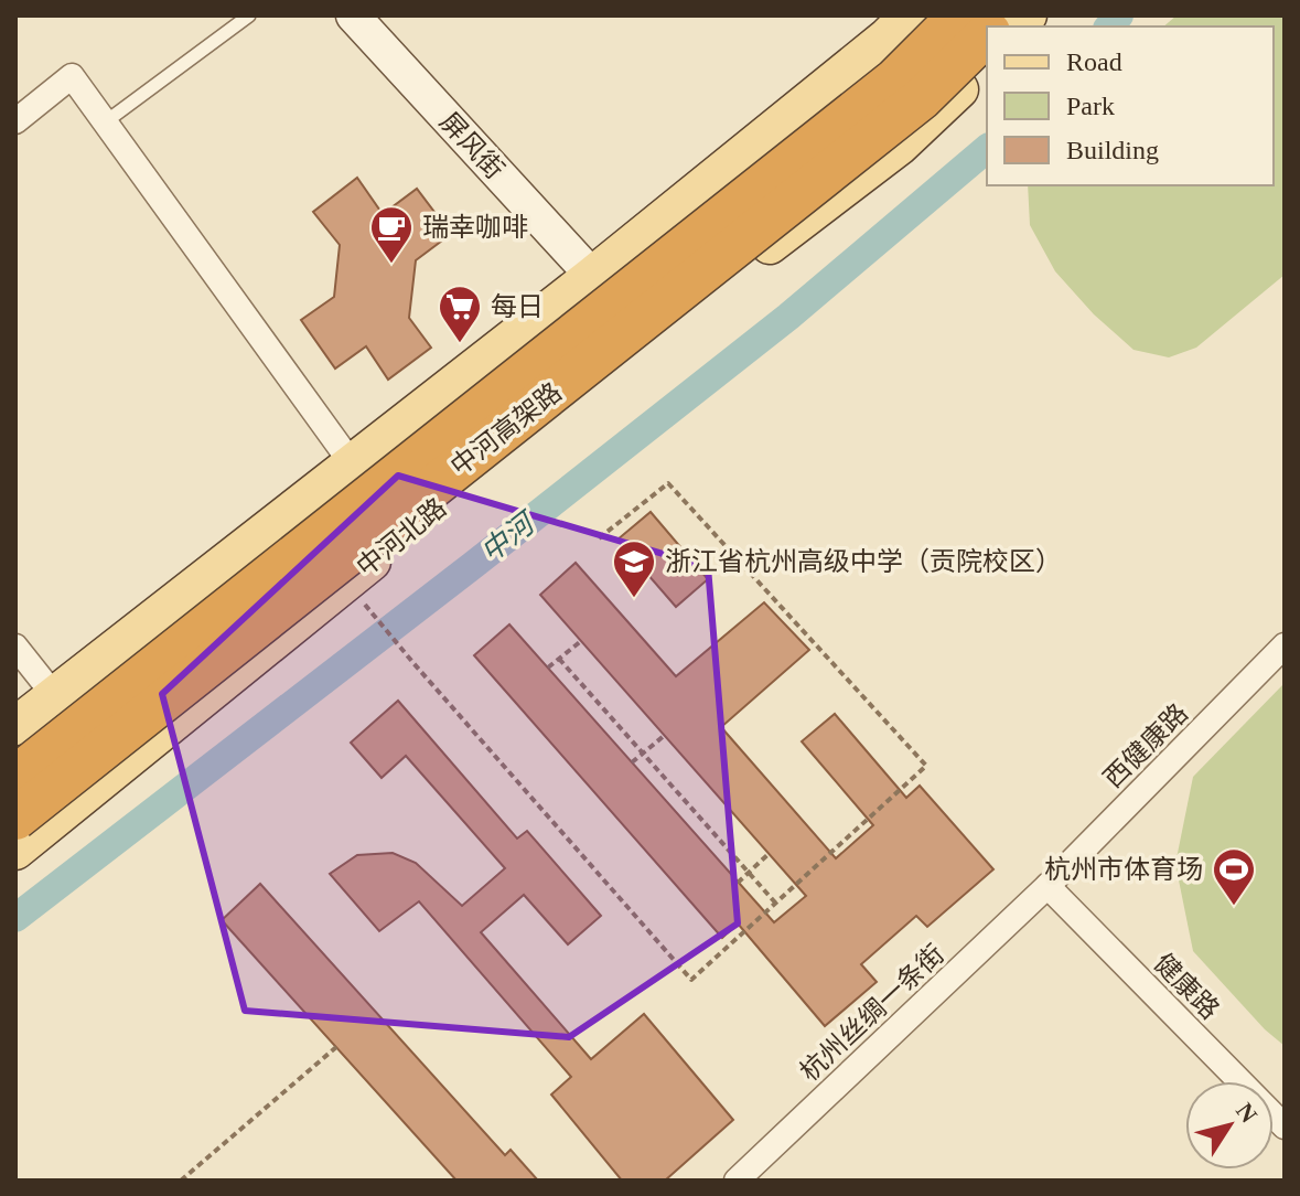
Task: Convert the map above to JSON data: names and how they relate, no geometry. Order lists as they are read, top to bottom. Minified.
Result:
{"streets":{"highway":["中河高架路"],"main road":["中河北路"],"street":["屏风街","西健康路","健康路","杭州丝绸一条街"]},"crossings":[["西健康路","健康路"],["西健康路","杭州丝绸一条街"],["健康路","杭州丝绸一条街"]],"water":["中河"],"places":{"cafe":["瑞幸咖啡"],"supermarket":["每日"],"school or university":["浙江省杭州高级中学（贡院校区）"],"sports":["杭州市体育场"]},"legend":["Road","Park","Building"],"north":"top right"}
